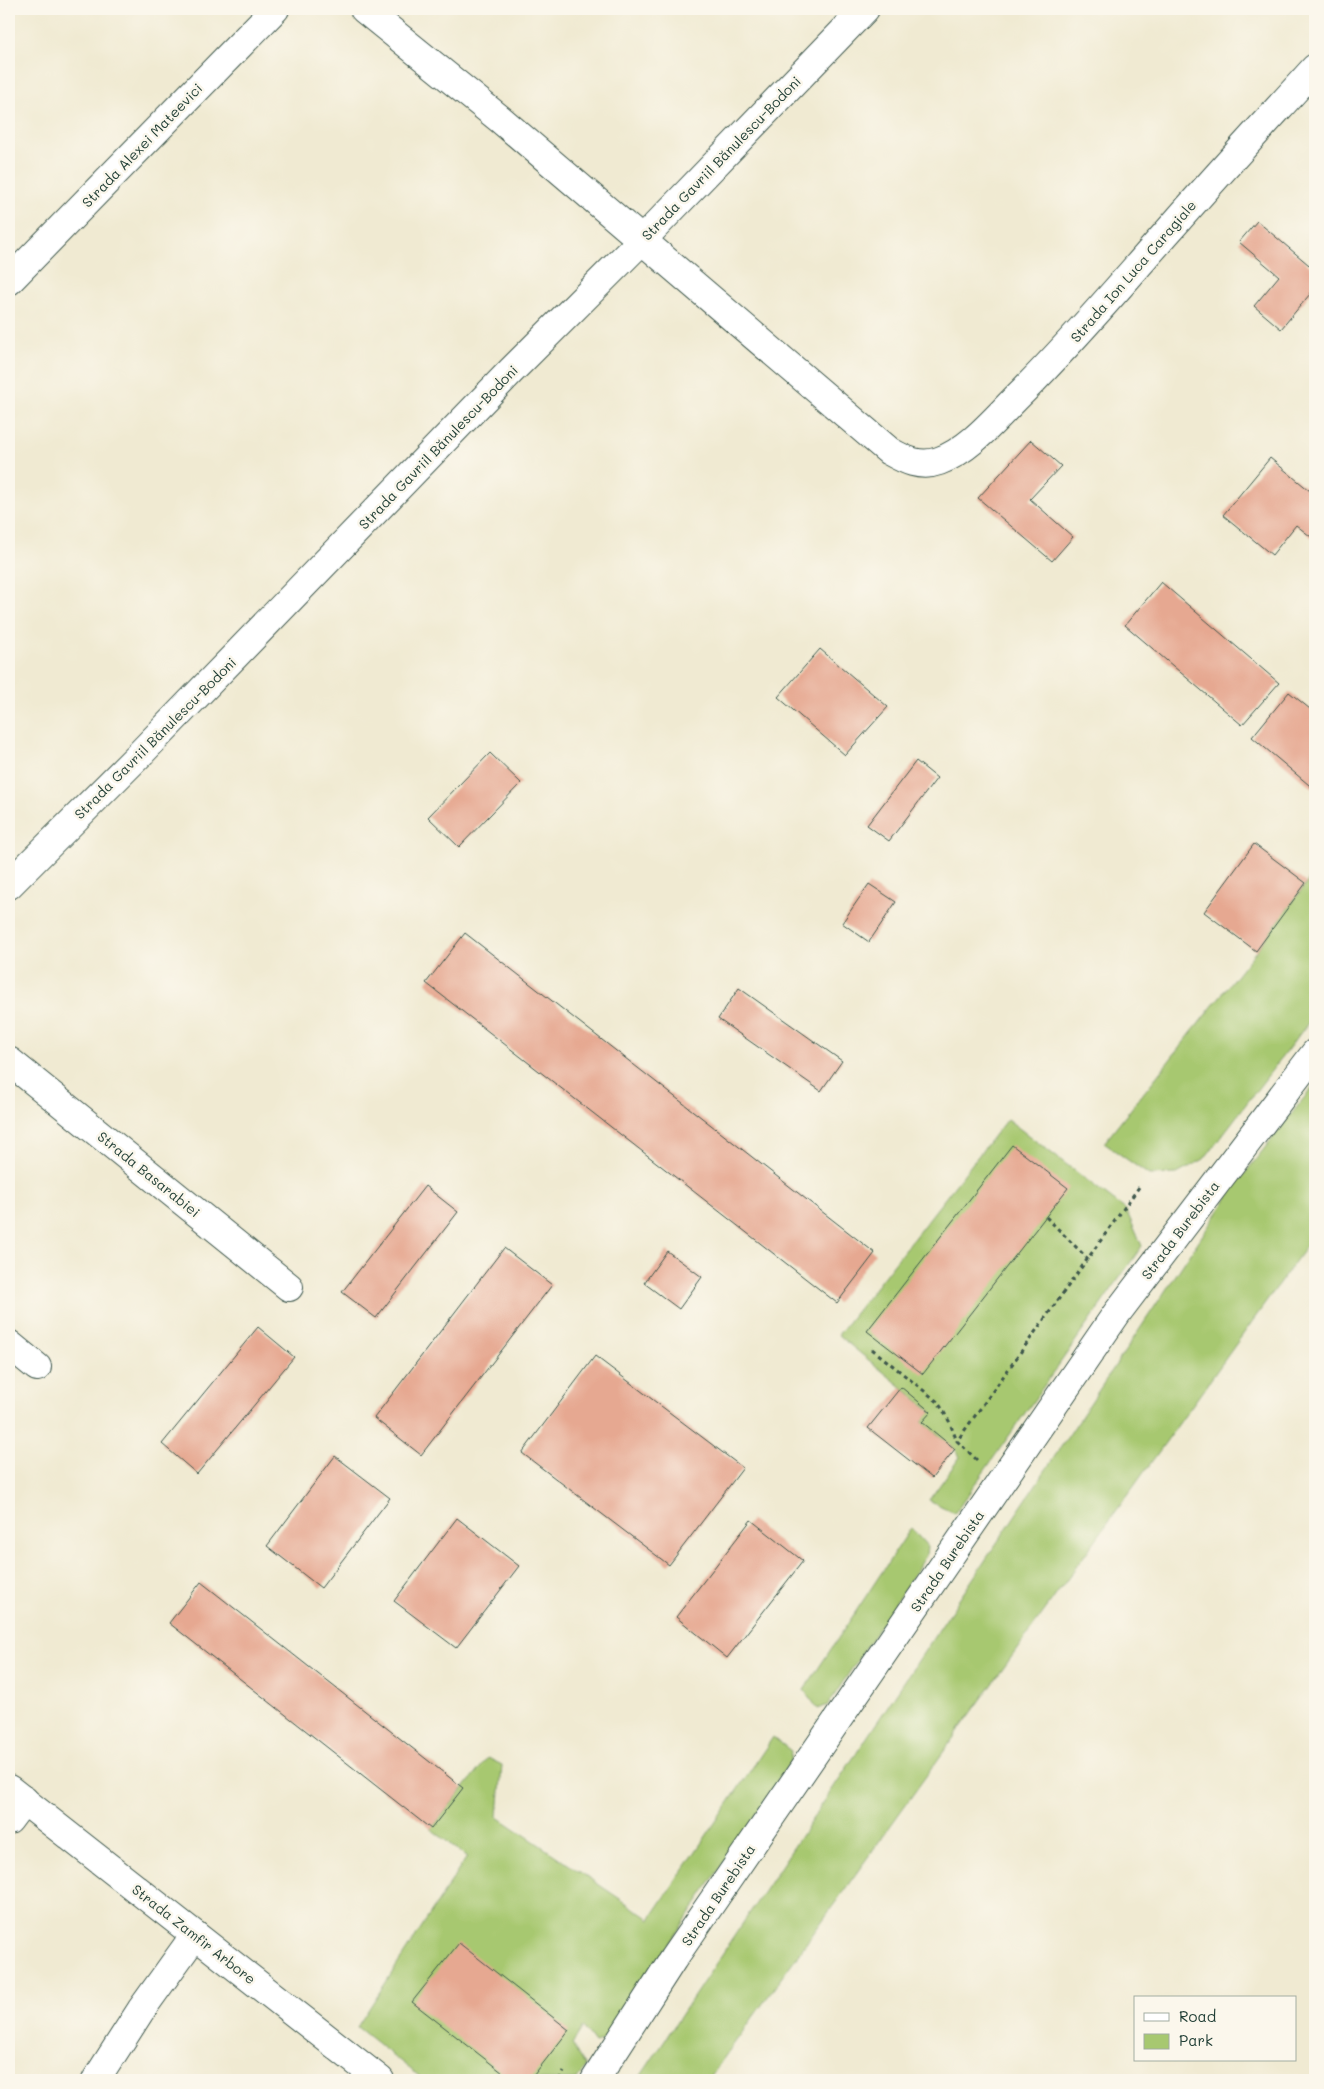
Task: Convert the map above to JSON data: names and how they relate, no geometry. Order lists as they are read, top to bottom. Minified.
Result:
{"streets":{"street":["Strada Alexei Mateevici","Strada Gavriil Bănulescu-Bodoni","Strada Ion Luca Caragiale","Strada Basarabiei","Strada Burebista","Strada Zamfir Arbore"]},"crossings":[["Strada Gavriil Bănulescu-Bodoni","Strada Ion Luca Caragiale"]],"legend":["Road","Park"]}
